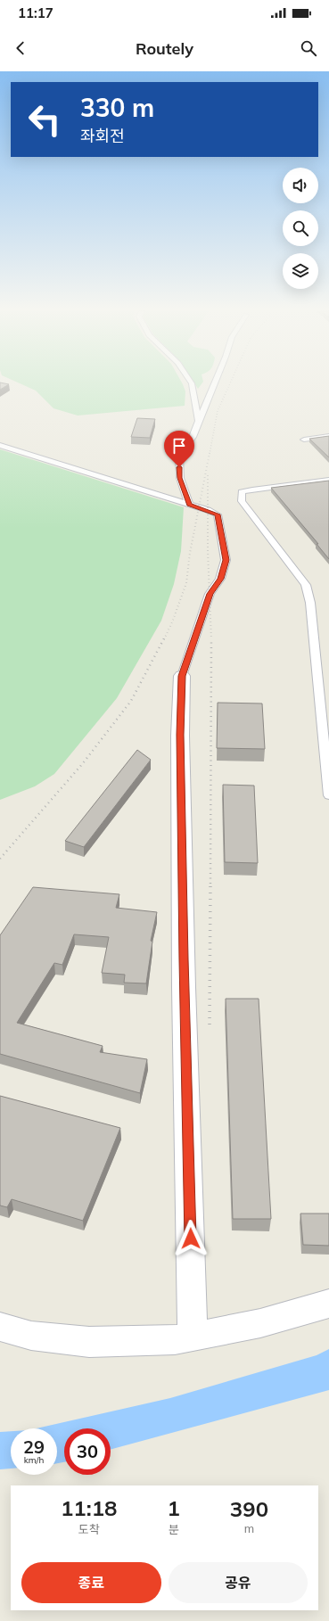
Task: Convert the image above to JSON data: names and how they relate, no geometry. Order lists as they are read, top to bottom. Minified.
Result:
{"page":{"status":"11:17","header":"Routely","turn":["330 m","좌회전"],"speed":"29 km/h","limit":"30","eta":["11:18","도착","1","분","390","m"],"buttons":["종료","공유"]}}
